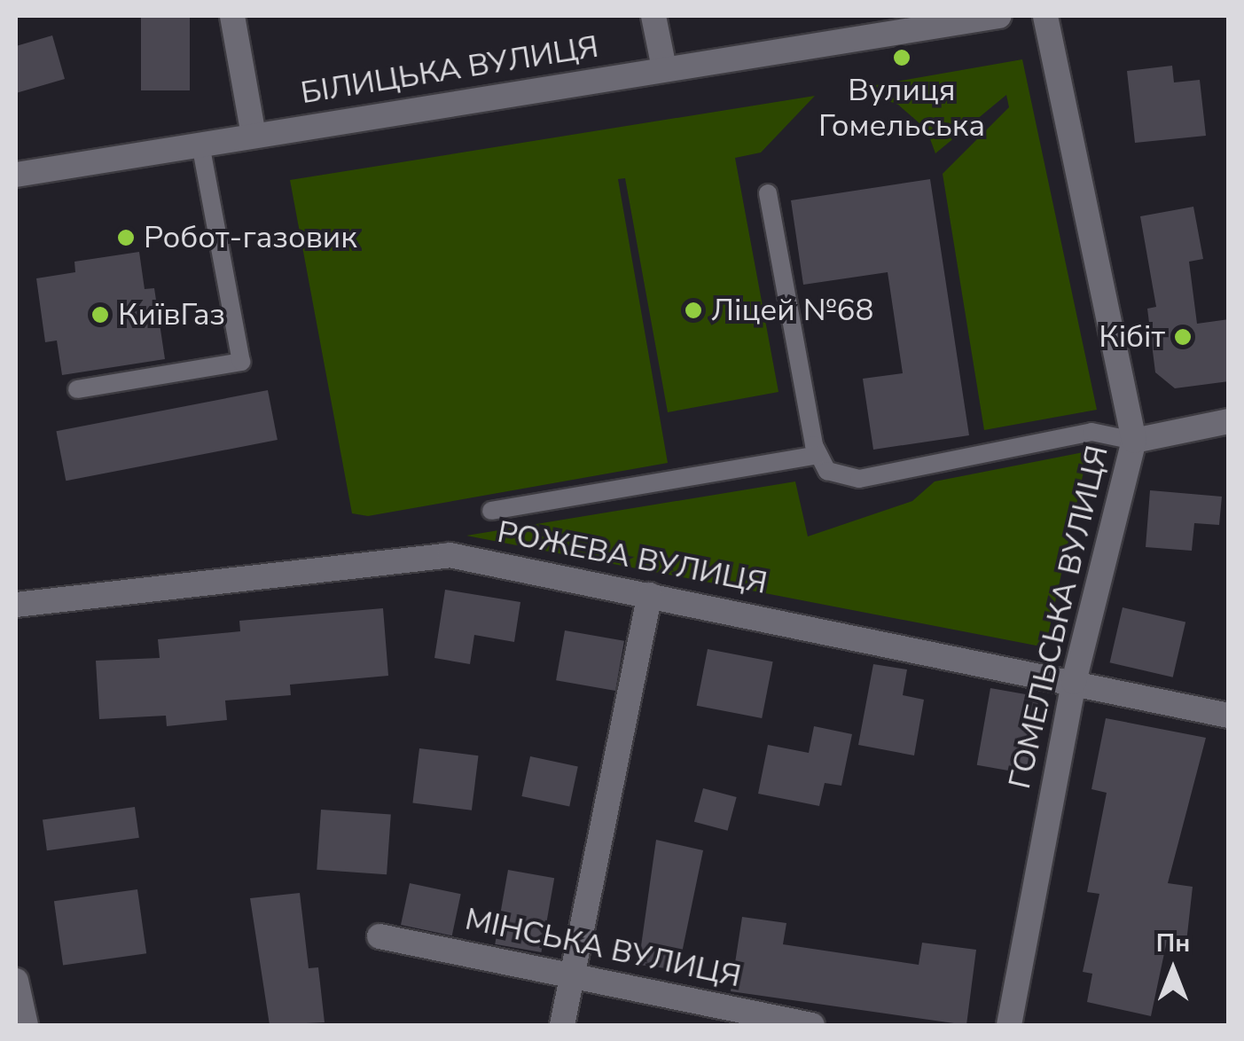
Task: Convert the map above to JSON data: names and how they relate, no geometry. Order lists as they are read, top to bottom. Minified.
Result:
{"streets":{"street":["БІЛИЦЬКА ВУЛИЦЯ","РОЖЕВА ВУЛИЦЯ","ГОМЕЛЬСЬКА ВУЛИЦЯ","МІНСЬКА ВУЛИЦЯ"]},"crossings":[["РОЖЕВА ВУЛИЦЯ","ГОМЕЛЬСЬКА ВУЛИЦЯ"]],"places":["Вулиця Гомельська","Робот-газовик","Ліцей №68","КиївГаз","Кібіт"],"north":"top"}
